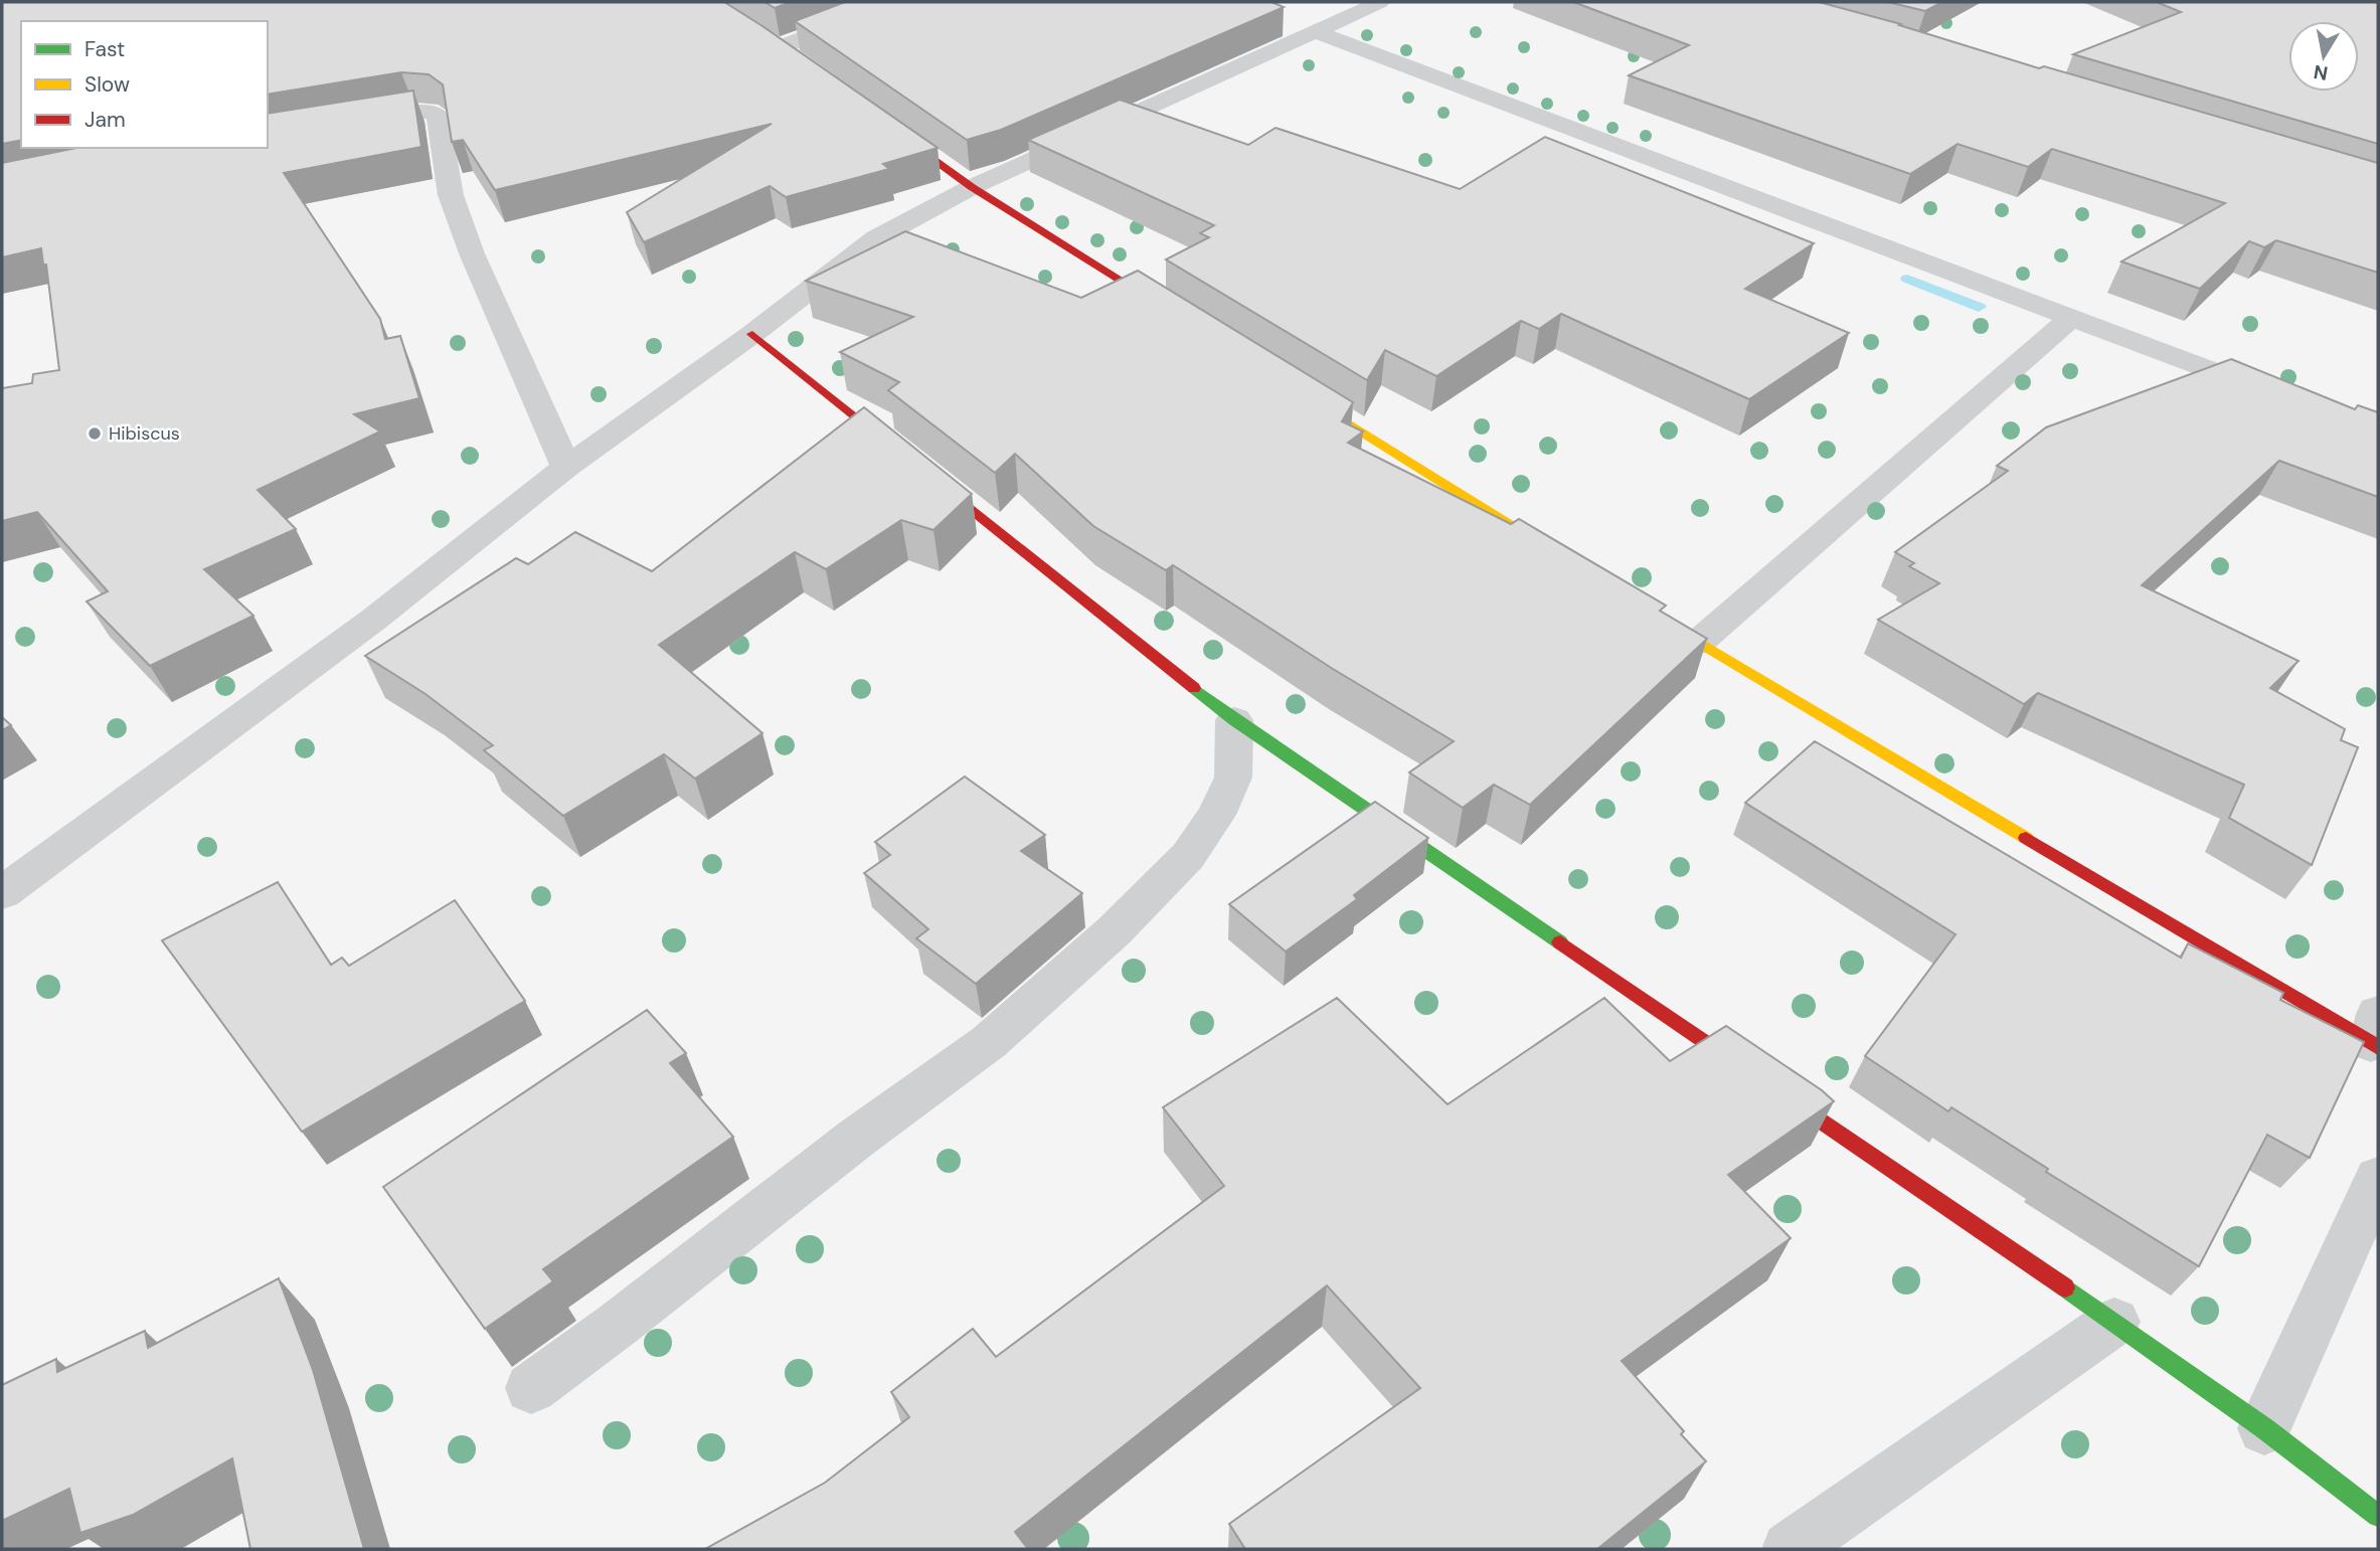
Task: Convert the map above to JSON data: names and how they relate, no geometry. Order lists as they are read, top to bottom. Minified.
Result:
{"places":["Hibiscus"],"legend":["Fast","Slow","Jam"],"north":"bottom"}
